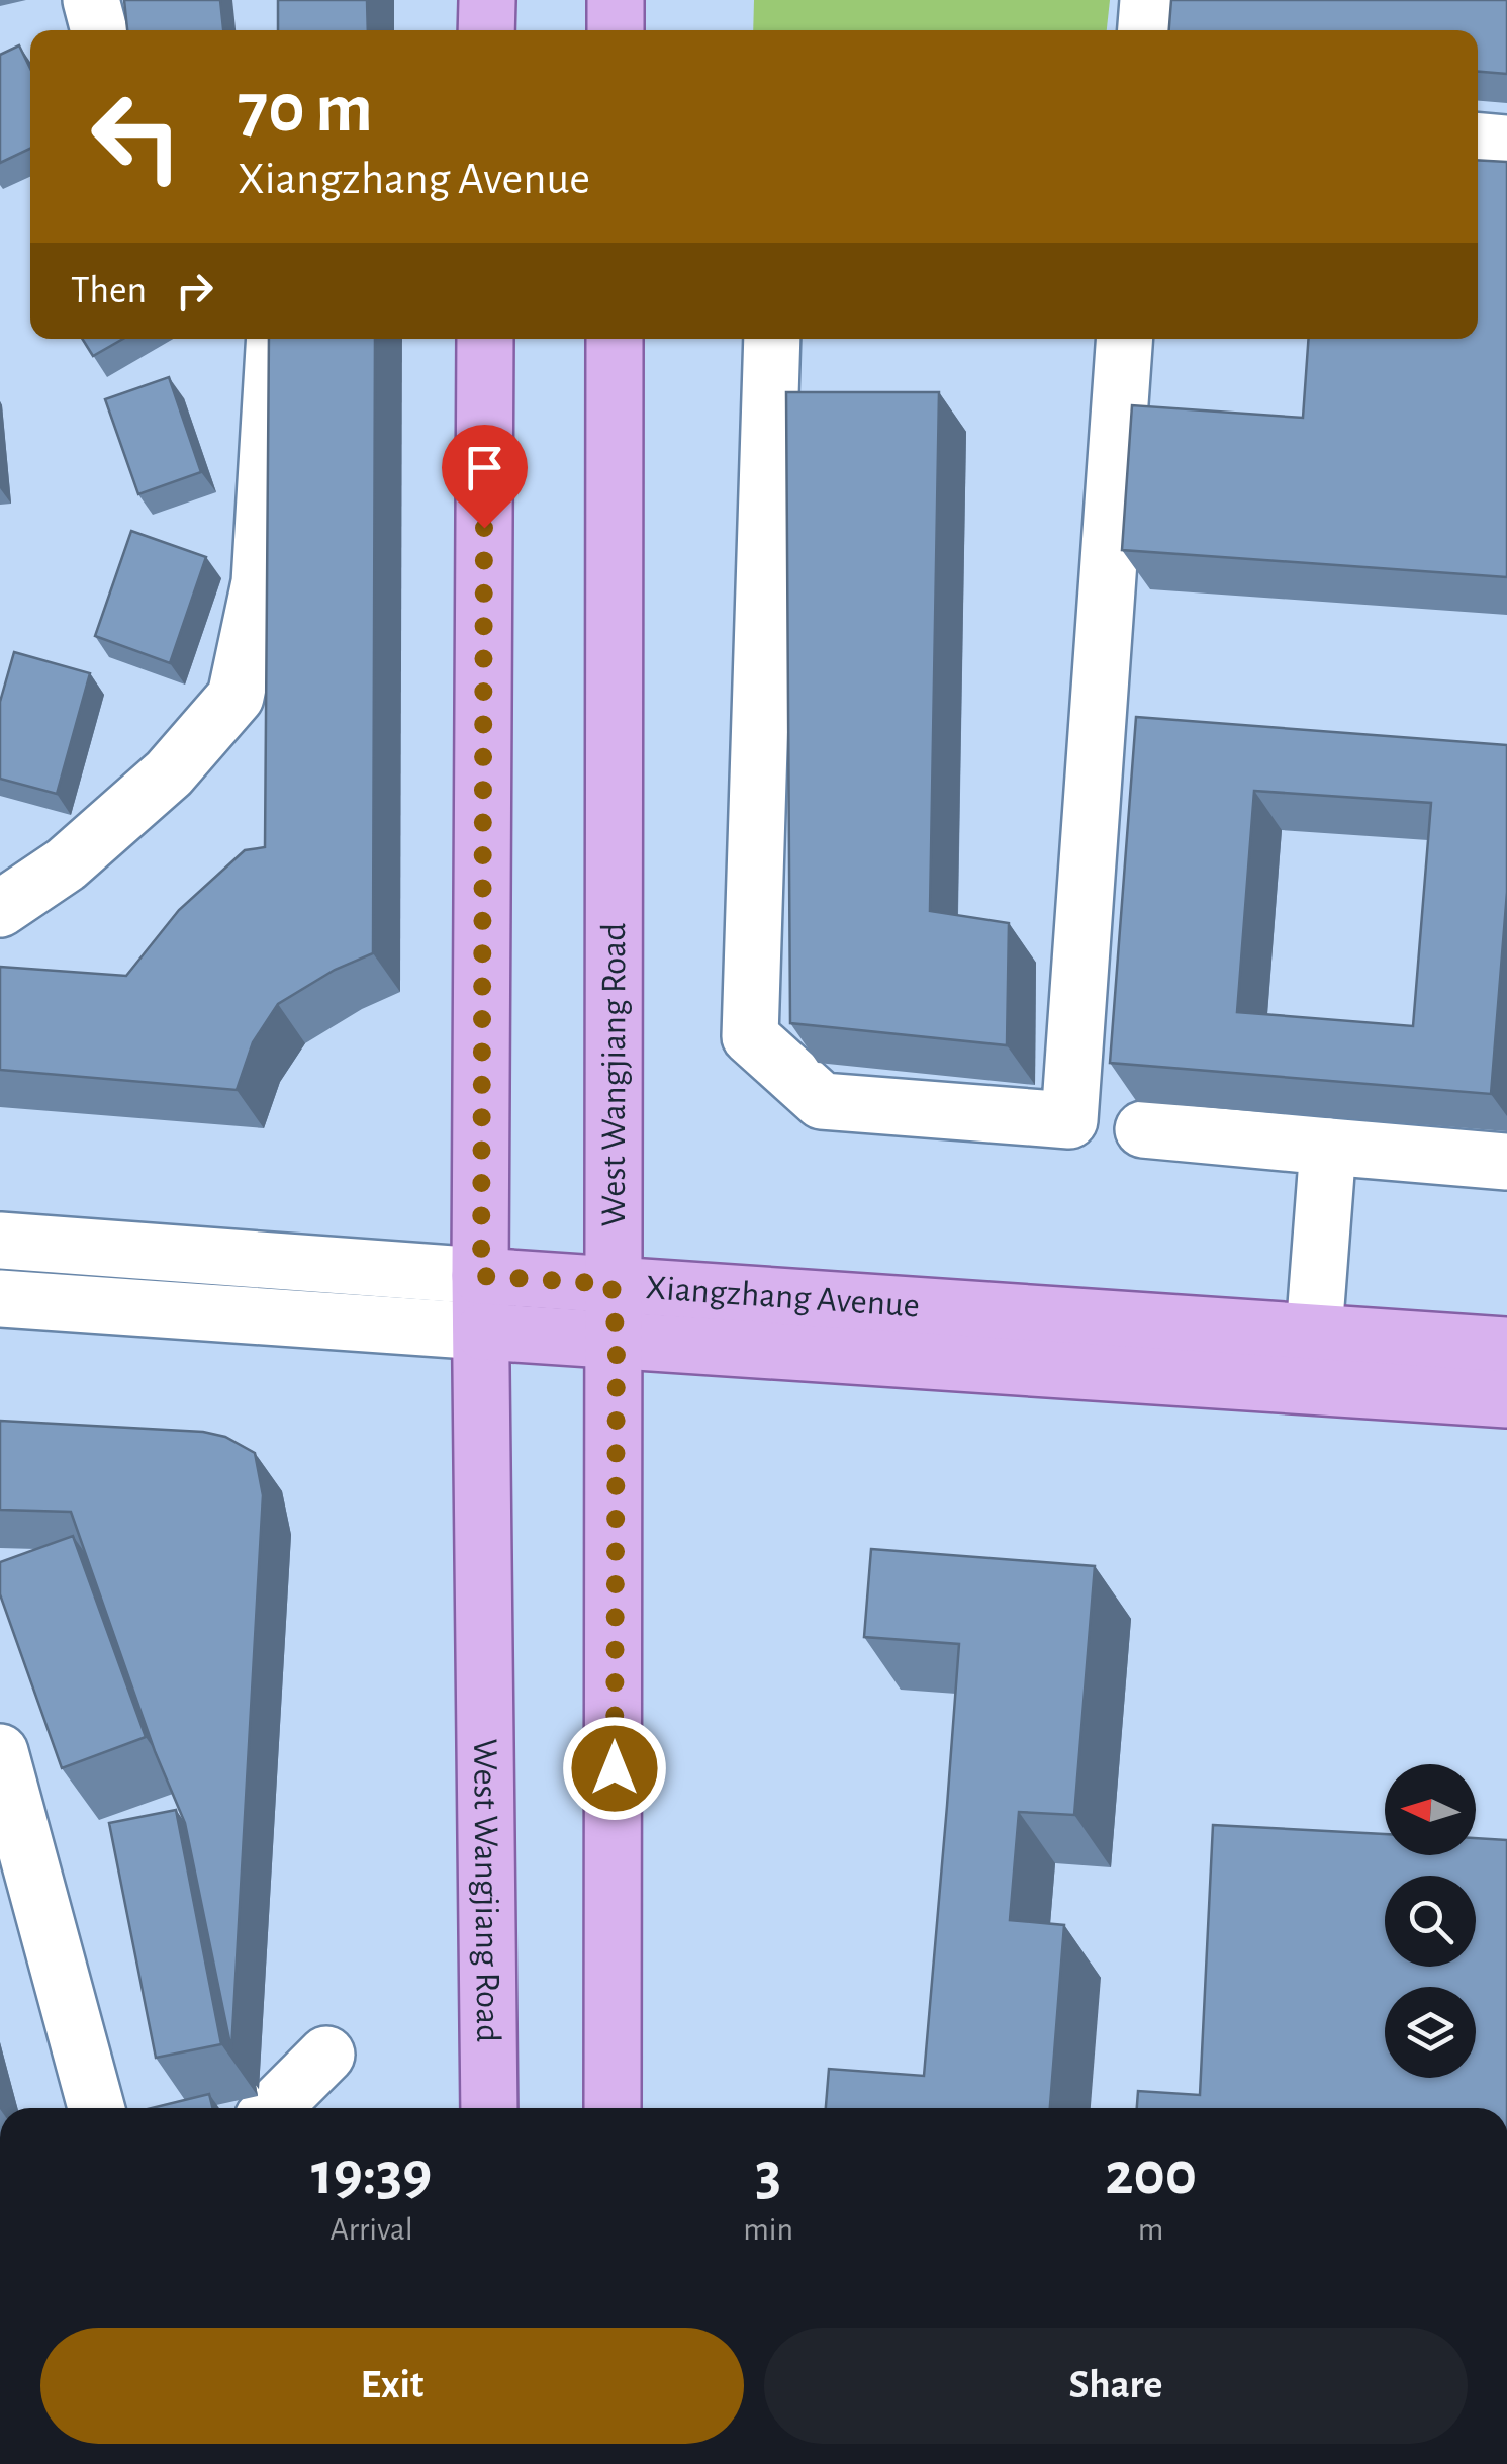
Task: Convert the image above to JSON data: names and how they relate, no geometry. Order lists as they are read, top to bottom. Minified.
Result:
{"streets":{"main road":["West Wangjiang Road","Xiangzhang Avenue"]},"crossings":[["West Wangjiang Road","Xiangzhang Avenue"]],"north":"left","page":{"turn":["70 m","Xiangzhang Avenue"],"then":"Then","eta":["19:39","Arrival","3","min","200","m"],"buttons":["Exit","Share"]}}
